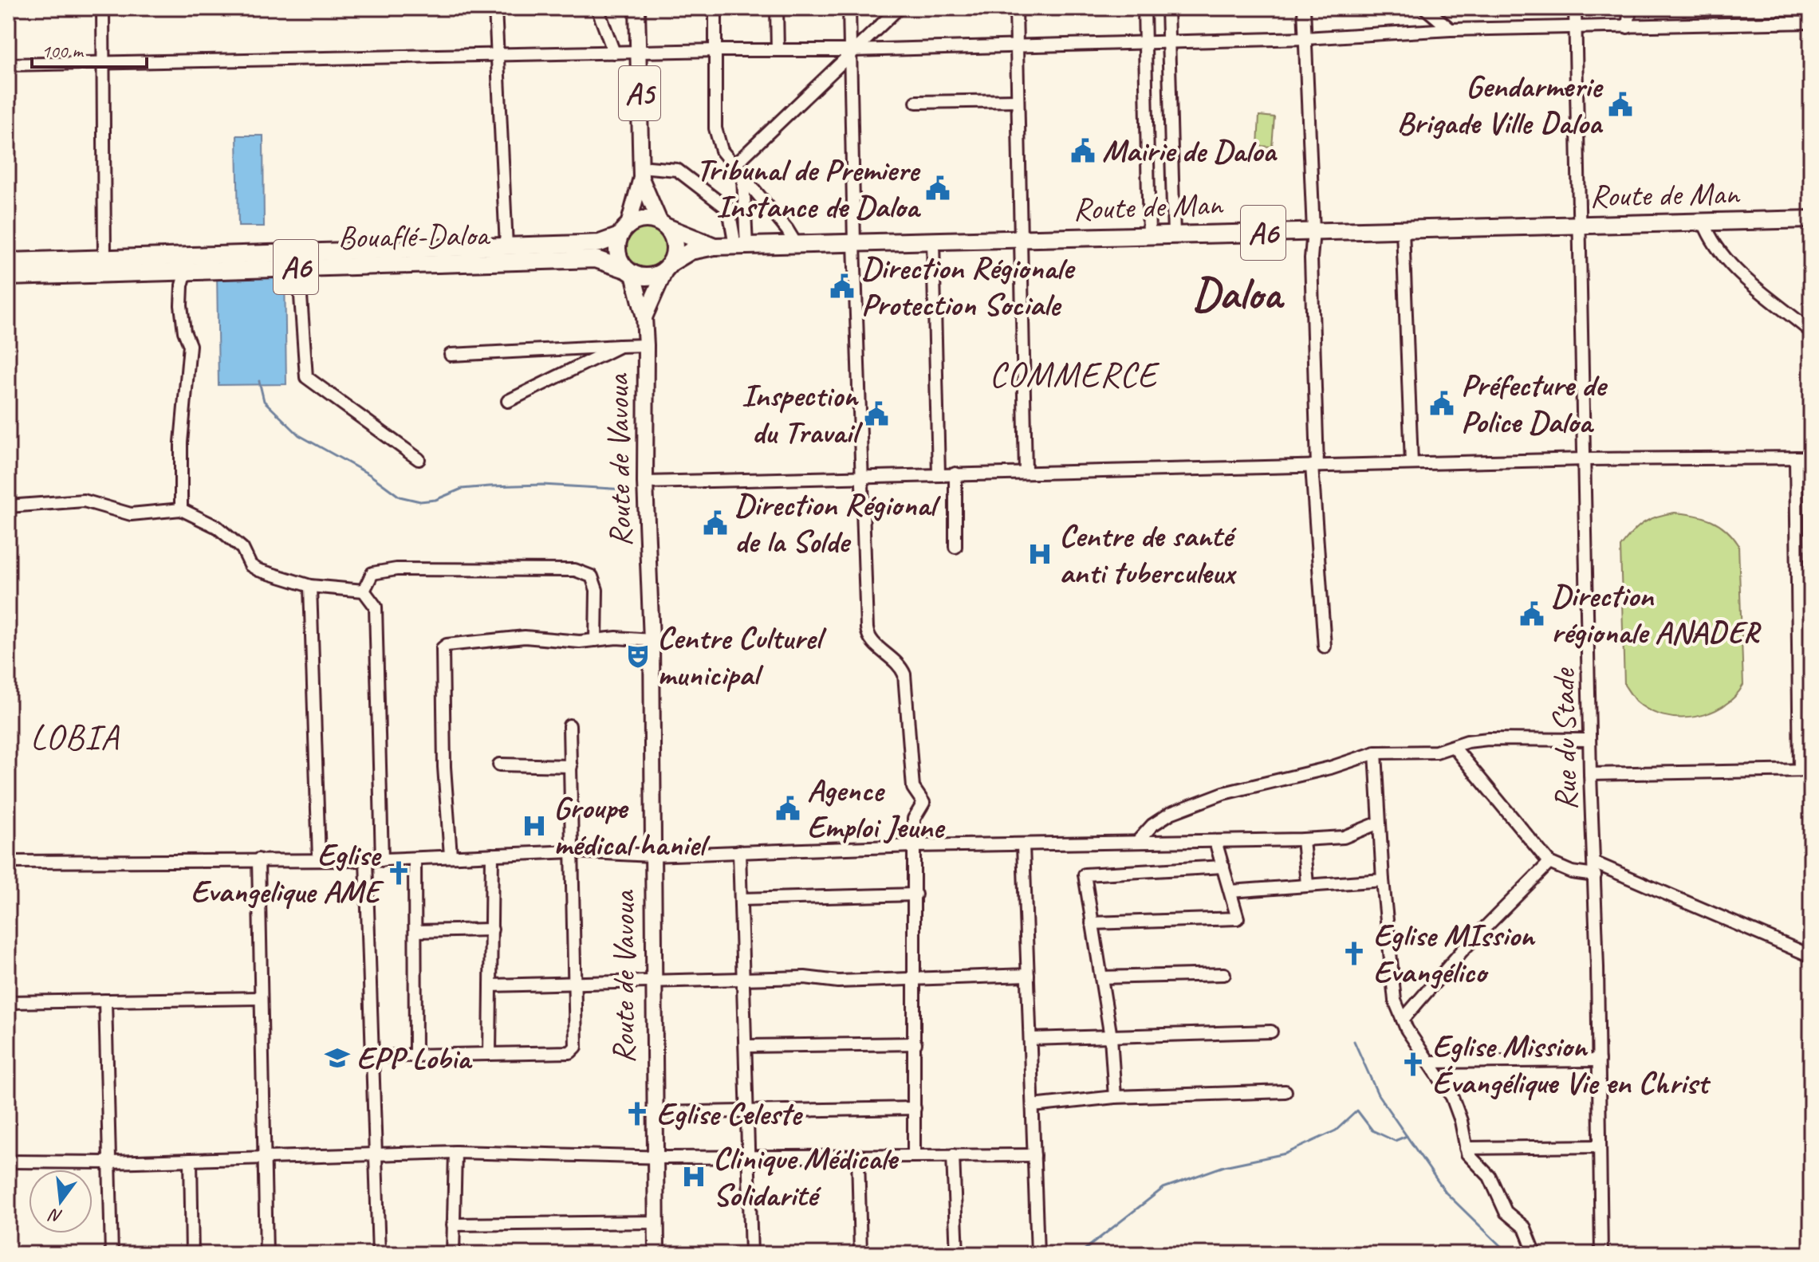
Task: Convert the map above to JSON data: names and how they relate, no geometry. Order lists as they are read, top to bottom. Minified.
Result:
{"streets":{"highway":["Route de Man","A6","Bouaflé-Daloa"],"main road":["A5","Route de Vavoua"],"street":["Rue du Stade"]},"crossings":[["A5","A6"],["A5","Bouaflé-Daloa"],["A5","Route de Vavoua"],["Route de Man","A6"],["Route de Man","Rue du Stade"],["A6","Bouaflé-Daloa"],["A6","Route de Vavoua"],["Bouaflé-Daloa","Route de Vavoua"]],"districts":["Daloa","COMMERCE","LOBIA"],"places":{"public building":["Gendarmerie Brigade Ville Daloa","Mairie de Daloa","Tribunal de Premiere Instance de Daloa","Direction Régionale Protection Sociale","Préfecture de Police Daloa","Inspection du Travail","Direction Régional de la Solde","Direction régionale ANADER","Agence Emploi Jeune"],"hospital":["Centre de santé anti tuberculeux","Groupe médical haniel","Clinique Médicale Solidarité"],"theatre":["Centre Culturel municipal"],"church":["Eglise Evangelique AME","Eglise MIssion Evangélico","Eglise Mission Évangélique Vie en Christ","Eglise Celeste"],"school or university":["EPP Lobia"]},"scale_bar":"100 m","north":"bottom"}
